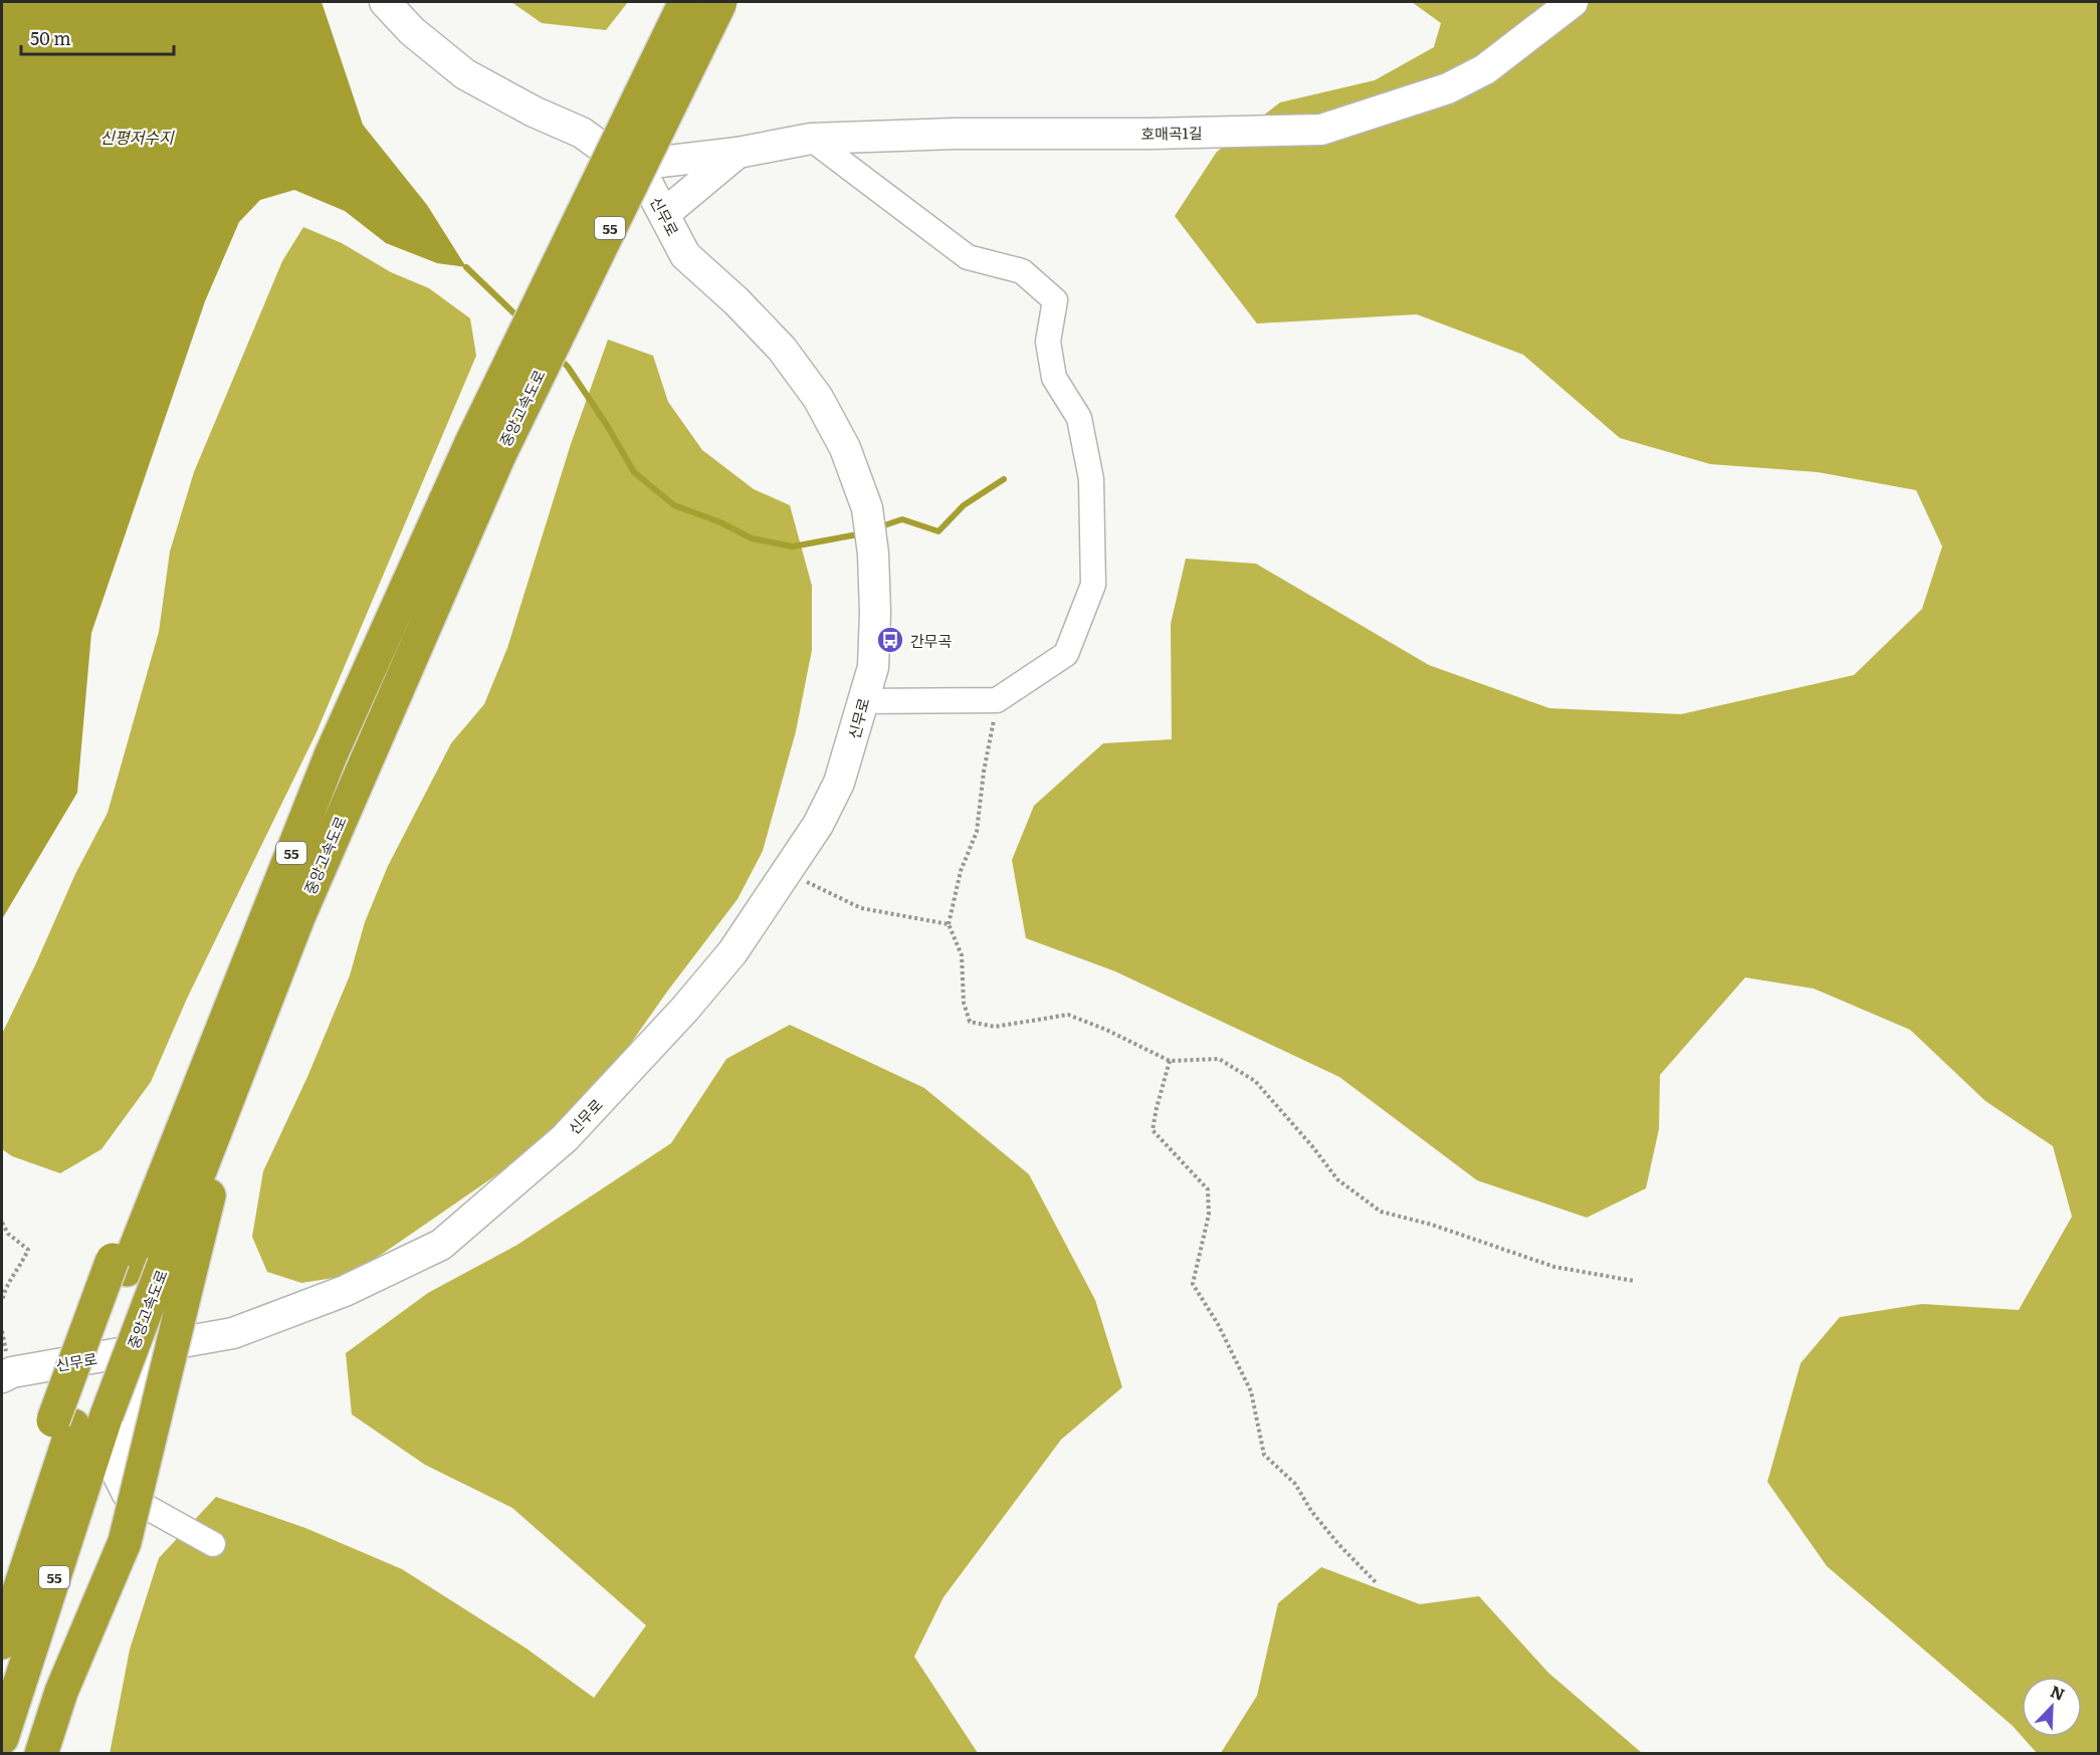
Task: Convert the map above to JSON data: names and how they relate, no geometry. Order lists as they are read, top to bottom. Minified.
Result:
{"streets":{"highway":["55","중앙고속도로"],"street":["호매곡1길","신무로"]},"crossings":[["호매곡1길","신무로"]],"water":["신평저수지"],"places":{"bus stop":["간무곡"]},"scale_bar":"50 m","north":"top right"}
